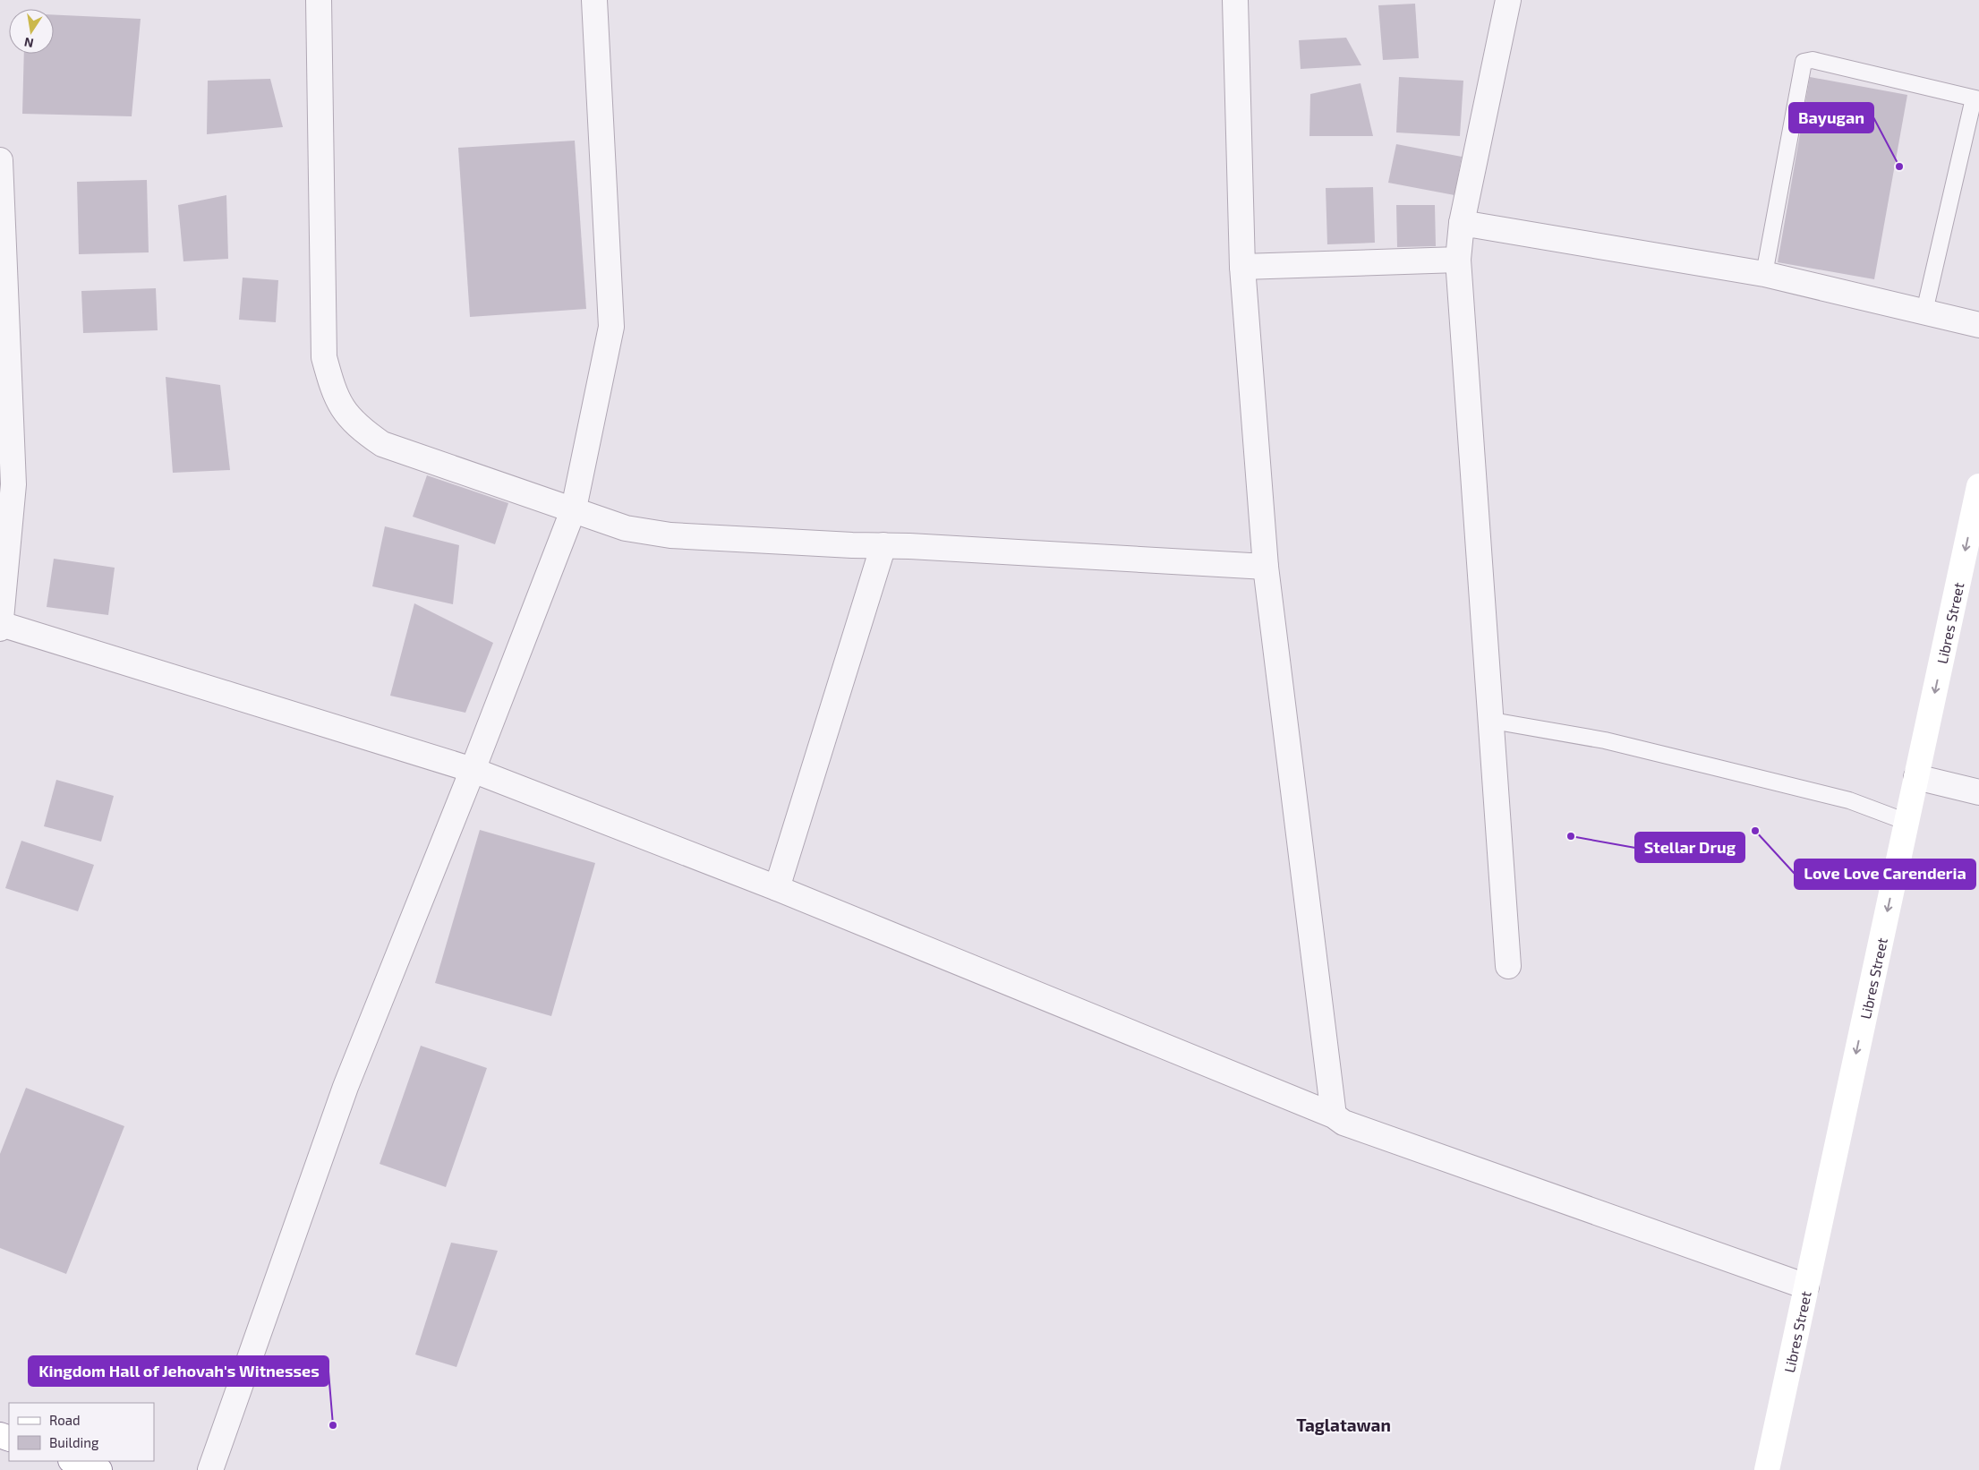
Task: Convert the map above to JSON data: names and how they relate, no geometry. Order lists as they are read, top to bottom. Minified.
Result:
{"streets":{"main road":["Libres Street"]},"one_way":["Libres Street"],"districts":["Taglatawan"],"places":["Bayugan","Love Love Carenderia","Stellar Drug","Kingdom Hall of Jehovah's Witnesses"],"legend":["Road","Building"],"north":"bottom"}
